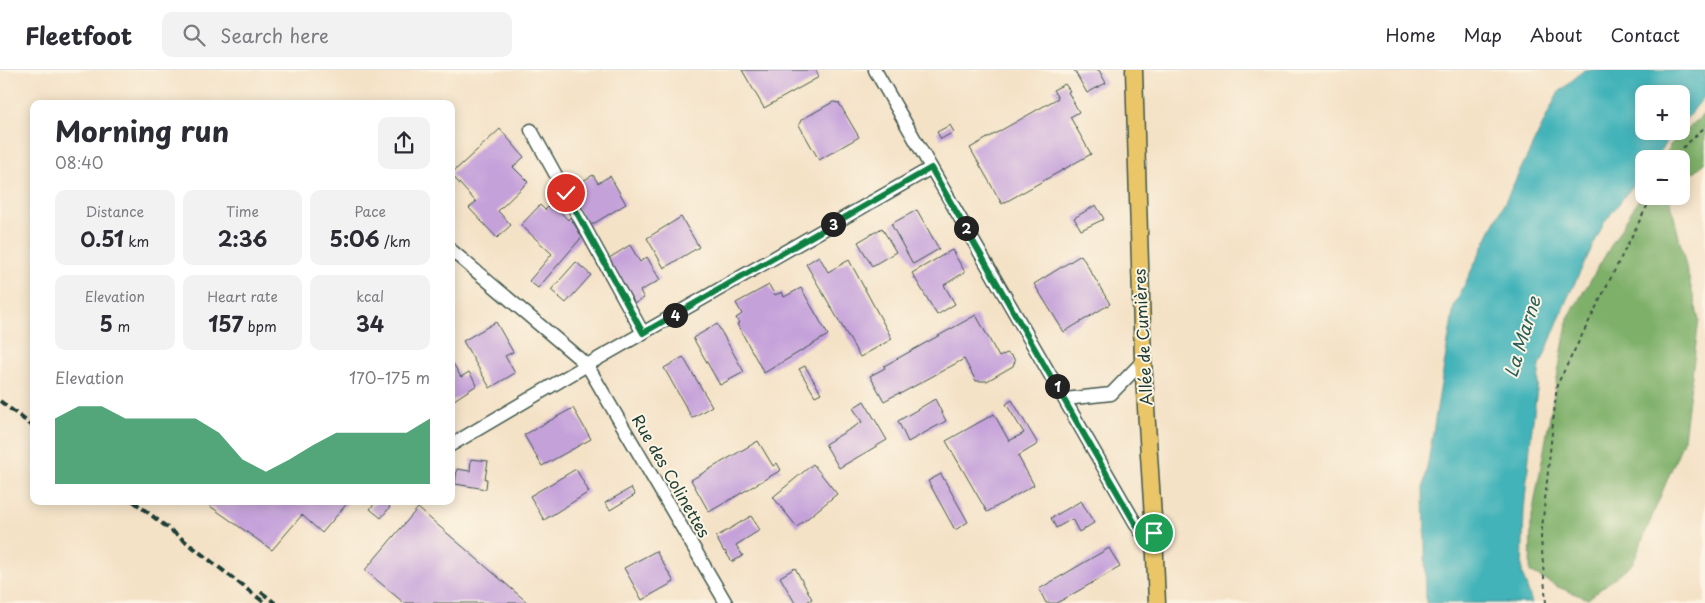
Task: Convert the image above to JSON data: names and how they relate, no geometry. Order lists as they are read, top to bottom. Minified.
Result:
{"streets":{"main road":["Allée de Cumières"],"street":["Rue des Colinettes"]},"water":["La Marne"],"page":{"header":"Fleetfoot","search":"Search here","nav":["Home","Map","About","Contact"],"map_buttons":["+","−"],"heading":["Morning run","08:40"],"stats":[["Distance","0.51 km"],["Time","2:36"],["Pace","5:06 /km"],["Elevation","5 m"],["Heart rate","157 bpm"],["kcal","34"]],"pins":["3","2","4","1"],"chart":["Elevation","170–175 m"]}}
